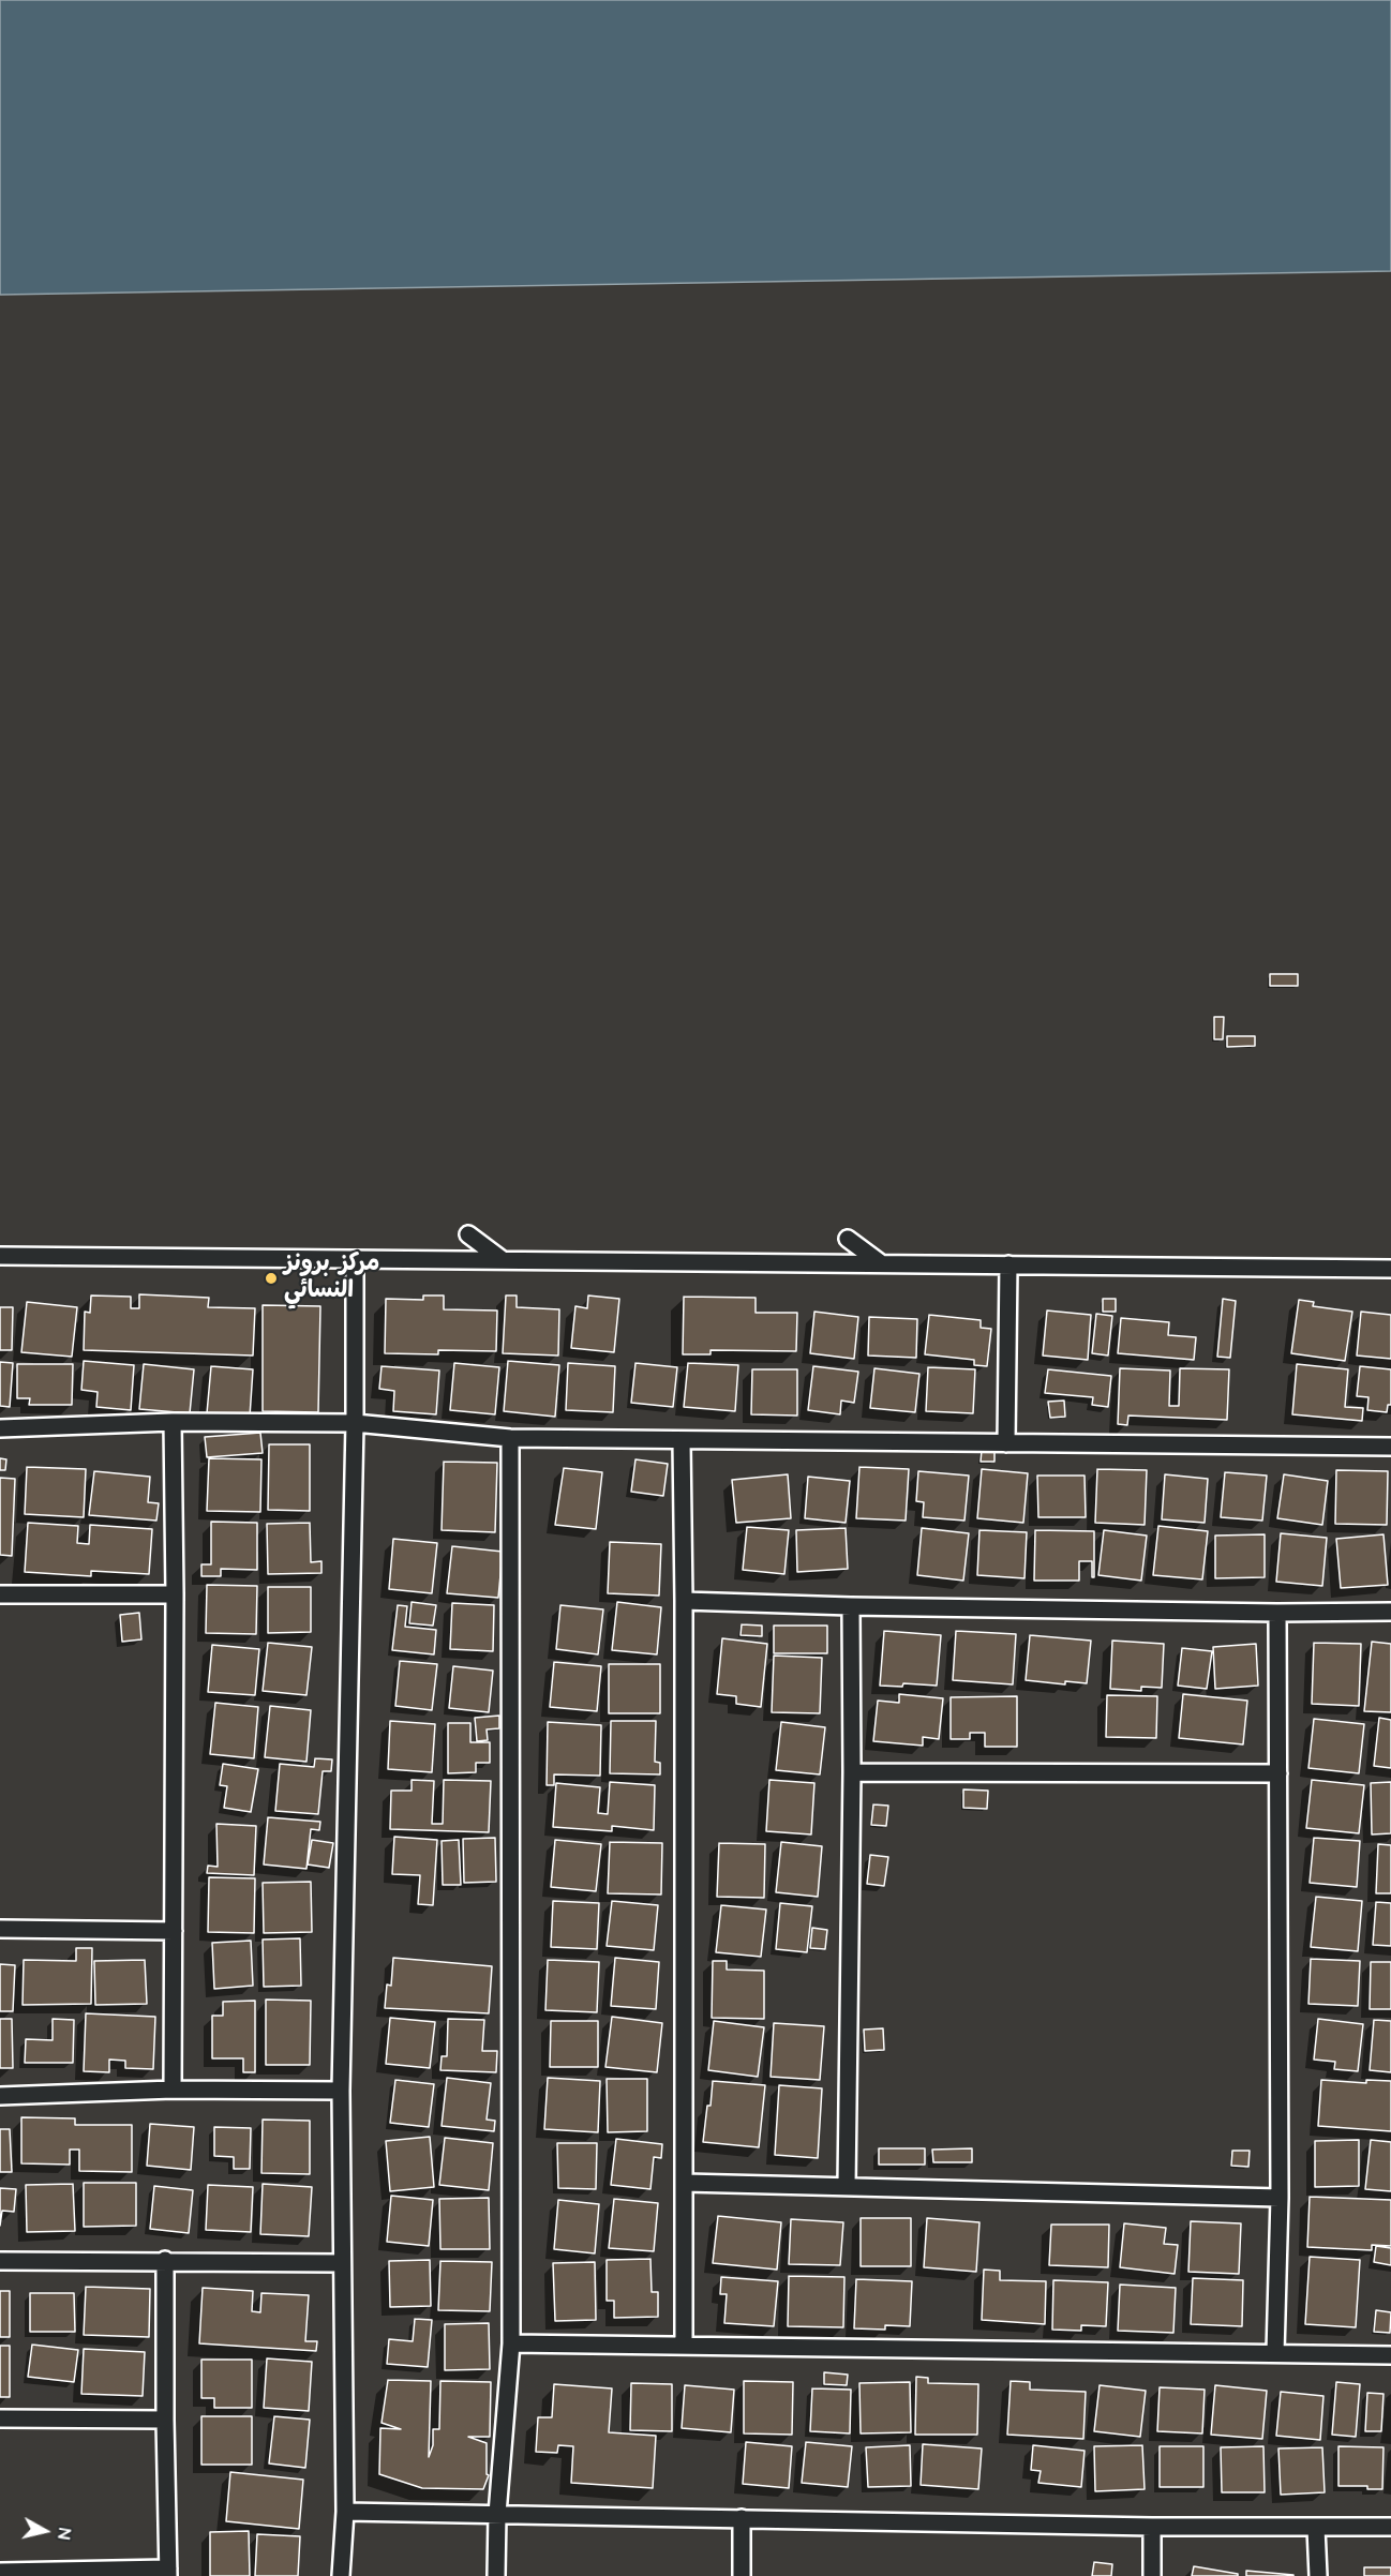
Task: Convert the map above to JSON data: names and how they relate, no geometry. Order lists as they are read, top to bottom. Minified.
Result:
{"places":["مركز برونز النسائي"],"north":"right"}
